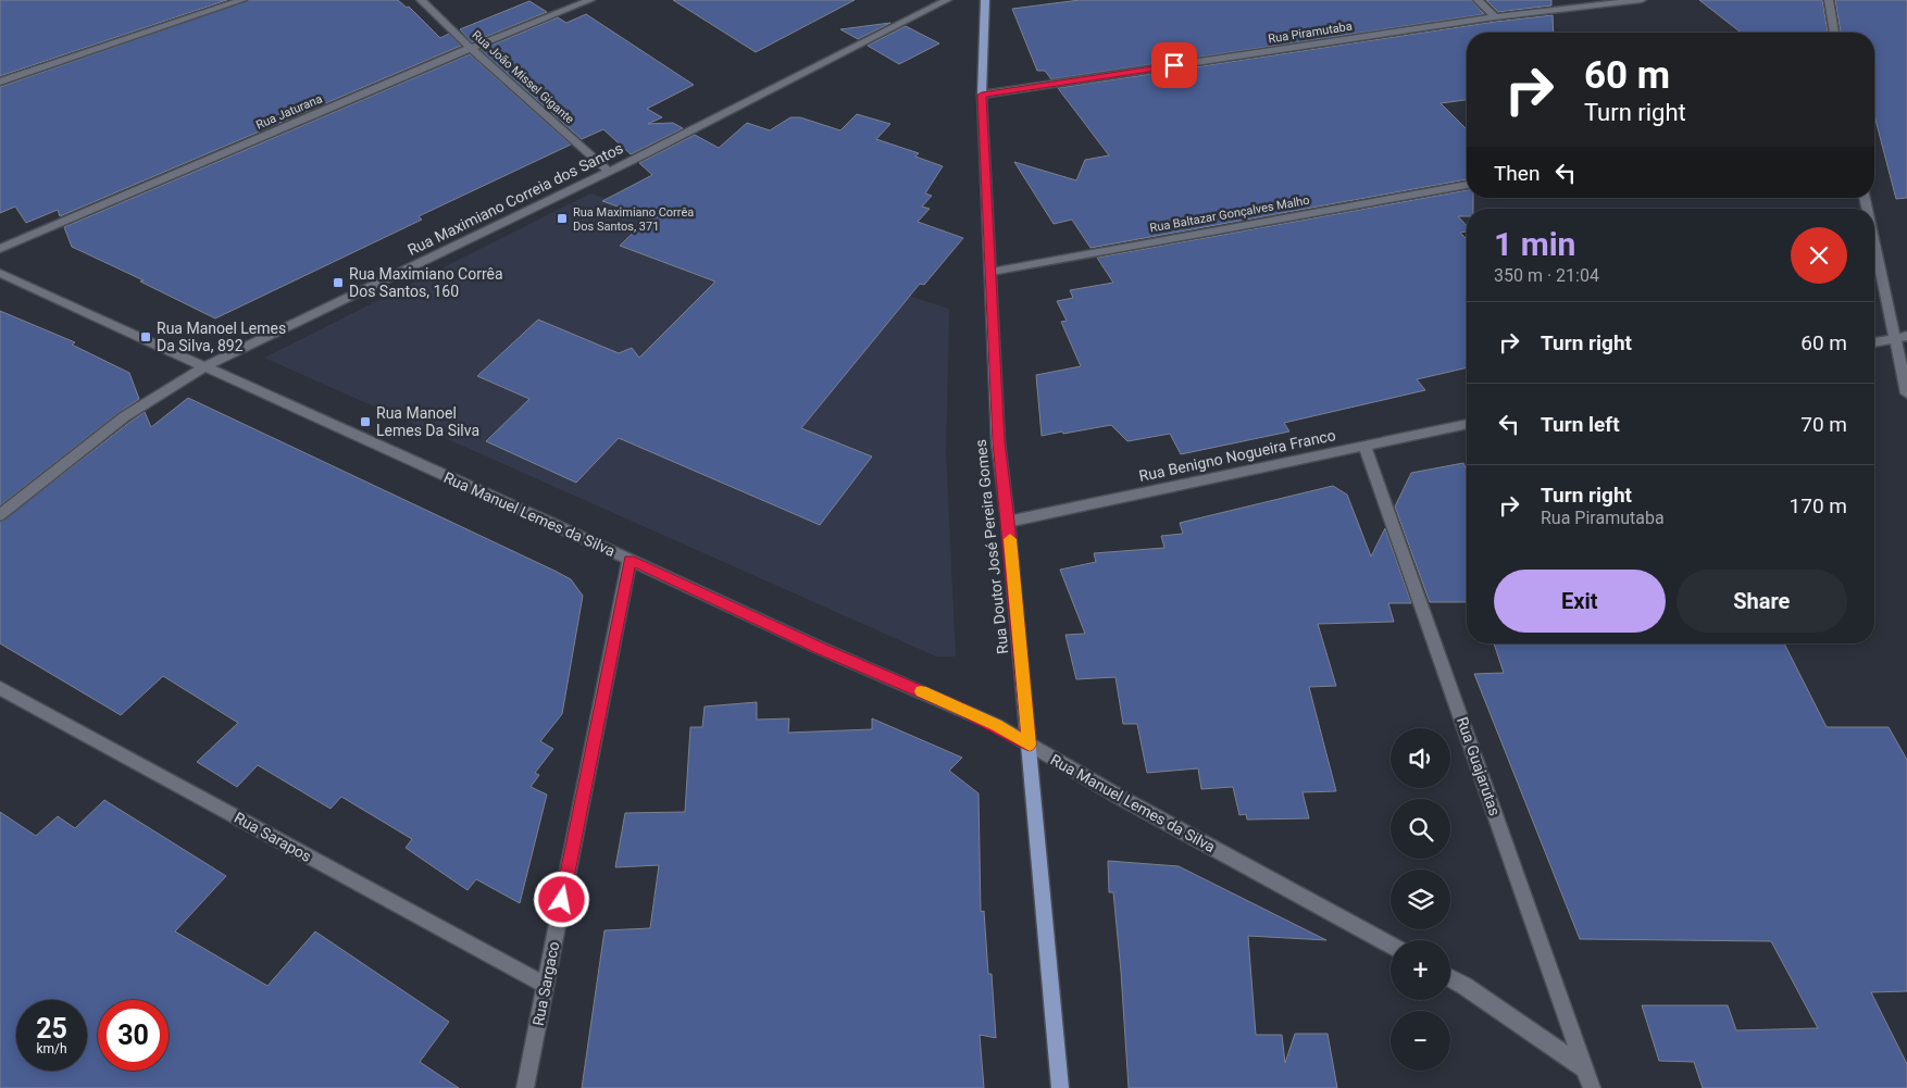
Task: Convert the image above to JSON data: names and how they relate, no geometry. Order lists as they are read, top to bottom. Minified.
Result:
{"streets":{"main road":["Rua Doutor José Pereira Gomes"],"street":["Rua Piramutaba","Rua João Missel Gigante","Rua Jaturana","Rua Maximiano Correia dos Santos","Rua Baltazar Gonçalves Malho","Rua Benigno Nogueira Franco","Rua Manuel Lemes da Silva","Rua Guajarutas","Rua Sarapos","Rua Sargaco"]},"crossings":[["Rua Piramutaba","Rua Doutor José Pereira Gomes"],["Rua João Missel Gigante","Rua Jaturana"],["Rua João Missel Gigante","Rua Maximiano Correia dos Santos"],["Rua Maximiano Correia dos Santos","Rua Manuel Lemes da Silva"],["Rua Baltazar Gonçalves Malho","Rua Doutor José Pereira Gomes"],["Rua Benigno Nogueira Franco","Rua Doutor José Pereira Gomes"],["Rua Benigno Nogueira Franco","Rua Guajarutas"],["Rua Manuel Lemes da Silva","Rua Doutor José Pereira Gomes"],["Rua Manuel Lemes da Silva","Rua Sargaco"],["Rua Sarapos","Rua Sargaco"]],"places":{"transit":["Rua Maximiano Corrêa Dos Santos, 371","Rua Maximiano Corrêa Dos Santos, 160","Rua Manoel Lemes Da Silva, 892","Rua Manoel Lemes Da Silva"]},"page":{"turn":["60 m","Turn right"],"then":"Then","heading":["1 min","350 m · 21:04"],"list":[{"name":"Turn right","value":"60 m"},{"name":"Turn left","value":"70 m"},{"name":"Turn right","note":"Rua Piramutaba","value":"170 m"}],"buttons":["Exit","Share"],"map_buttons":["+","−"],"speed":"25 km/h","limit":"30"}}
